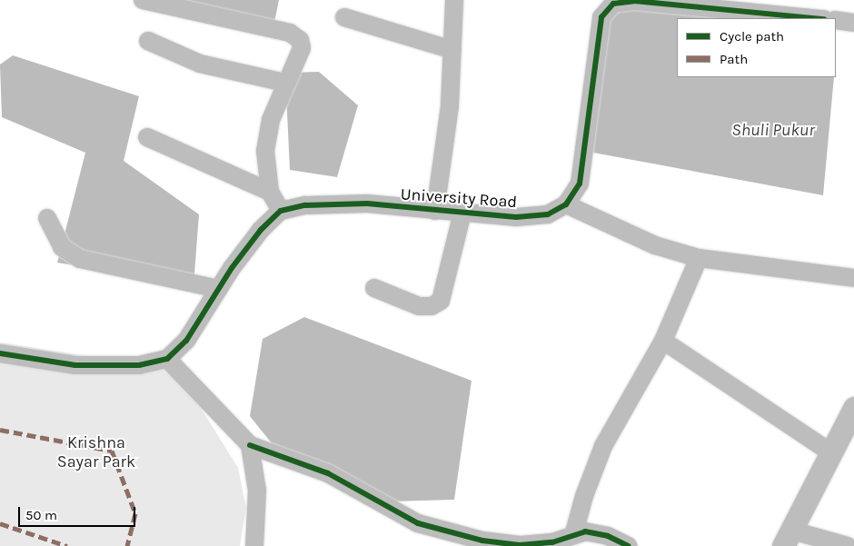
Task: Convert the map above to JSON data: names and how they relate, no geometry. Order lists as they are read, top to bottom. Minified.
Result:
{"streets":{"street":["University Road"]},"water":["Shuli Pukur"],"parks":["Krishna Sayar Park"],"legend":["Cycle path","Path"],"scale_bar":"50 m"}
